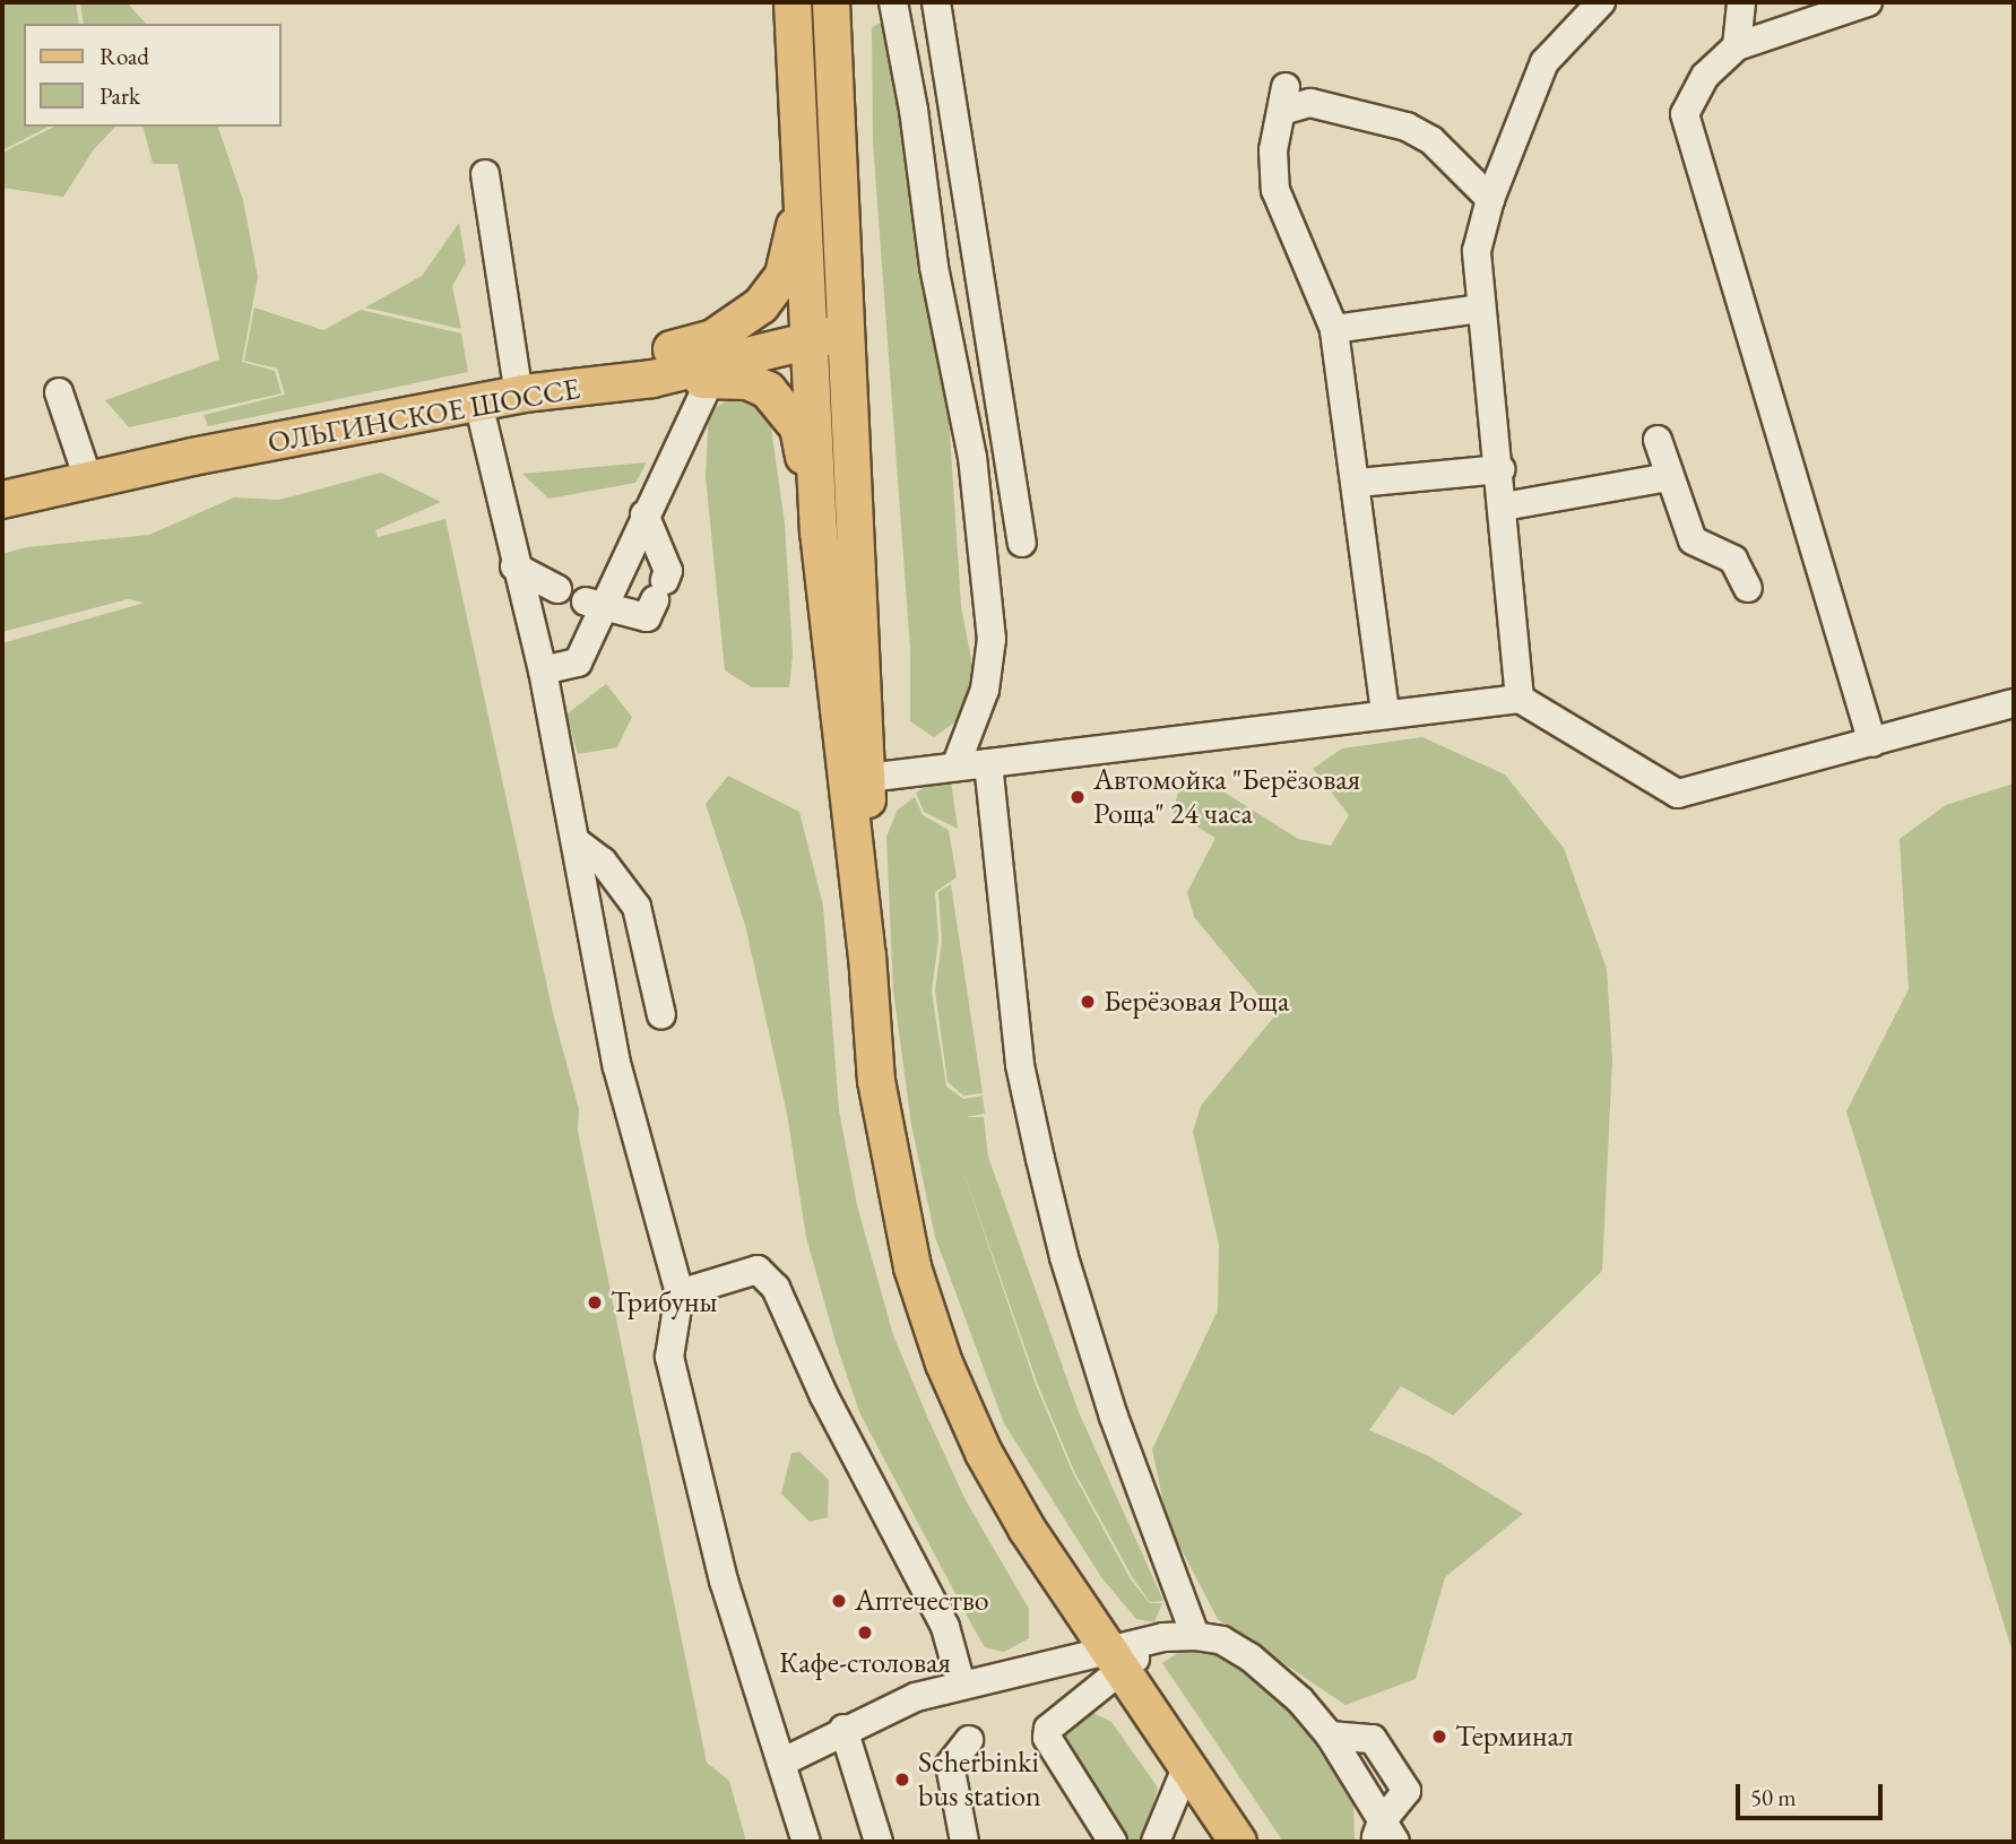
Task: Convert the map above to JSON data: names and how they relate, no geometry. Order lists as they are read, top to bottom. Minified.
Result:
{"streets":{"main road":["ОЛЬГИНСКОЕ ШОССЕ"]},"places":["Автомойка \"Берёзовая Роща\" 24 часа","Берёзовая Роща","Трибуны","Аптечество","Кафе-столовая","Терминал","Scherbinki bus station"],"legend":["Road","Park"],"scale_bar":"50 m"}
